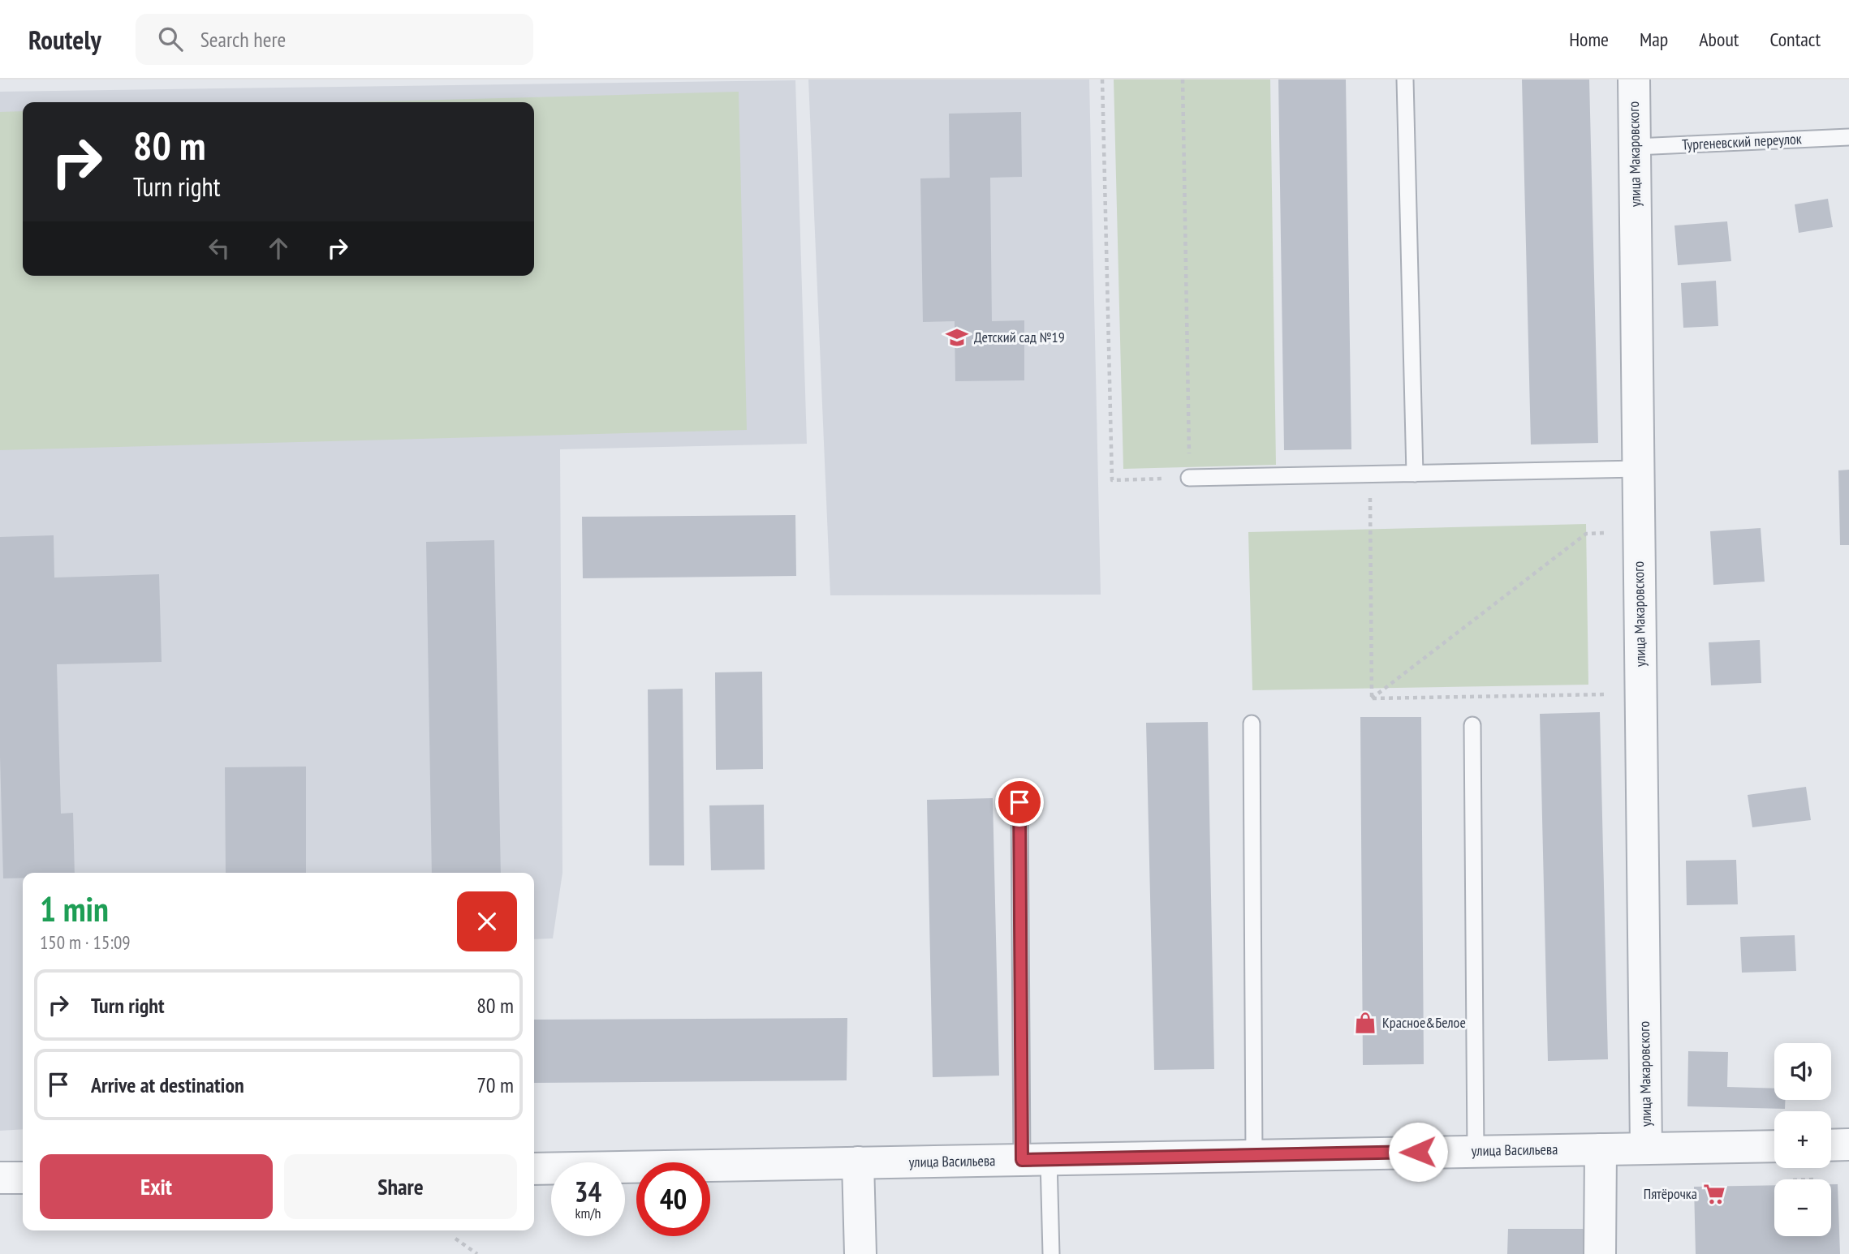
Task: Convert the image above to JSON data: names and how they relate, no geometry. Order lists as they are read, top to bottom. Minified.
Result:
{"streets":{"street":["улица Макаровского","улица Васильева"],"lane":["Тургеневский переулок"]},"crossings":[["Тургеневский переулок","улица Макаровского"],["улица Макаровского","улица Васильева"]],"places":{"school or university":["Детский сад №19"],"shop":["Красное&Белое"],"supermarket":["Пятёрочка"]},"page":{"header":"Routely","search":"Search here","nav":["Home","Map","About","Contact"],"turn":["80 m","Turn right"],"heading":["1 min","150 m · 15:09"],"list":[{"name":"Turn right","value":"80 m"},{"name":"Arrive at destination","value":"70 m"}],"map_buttons":["+","−"],"buttons":["Exit","Share"],"speed":"34 km/h","limit":"40"}}
